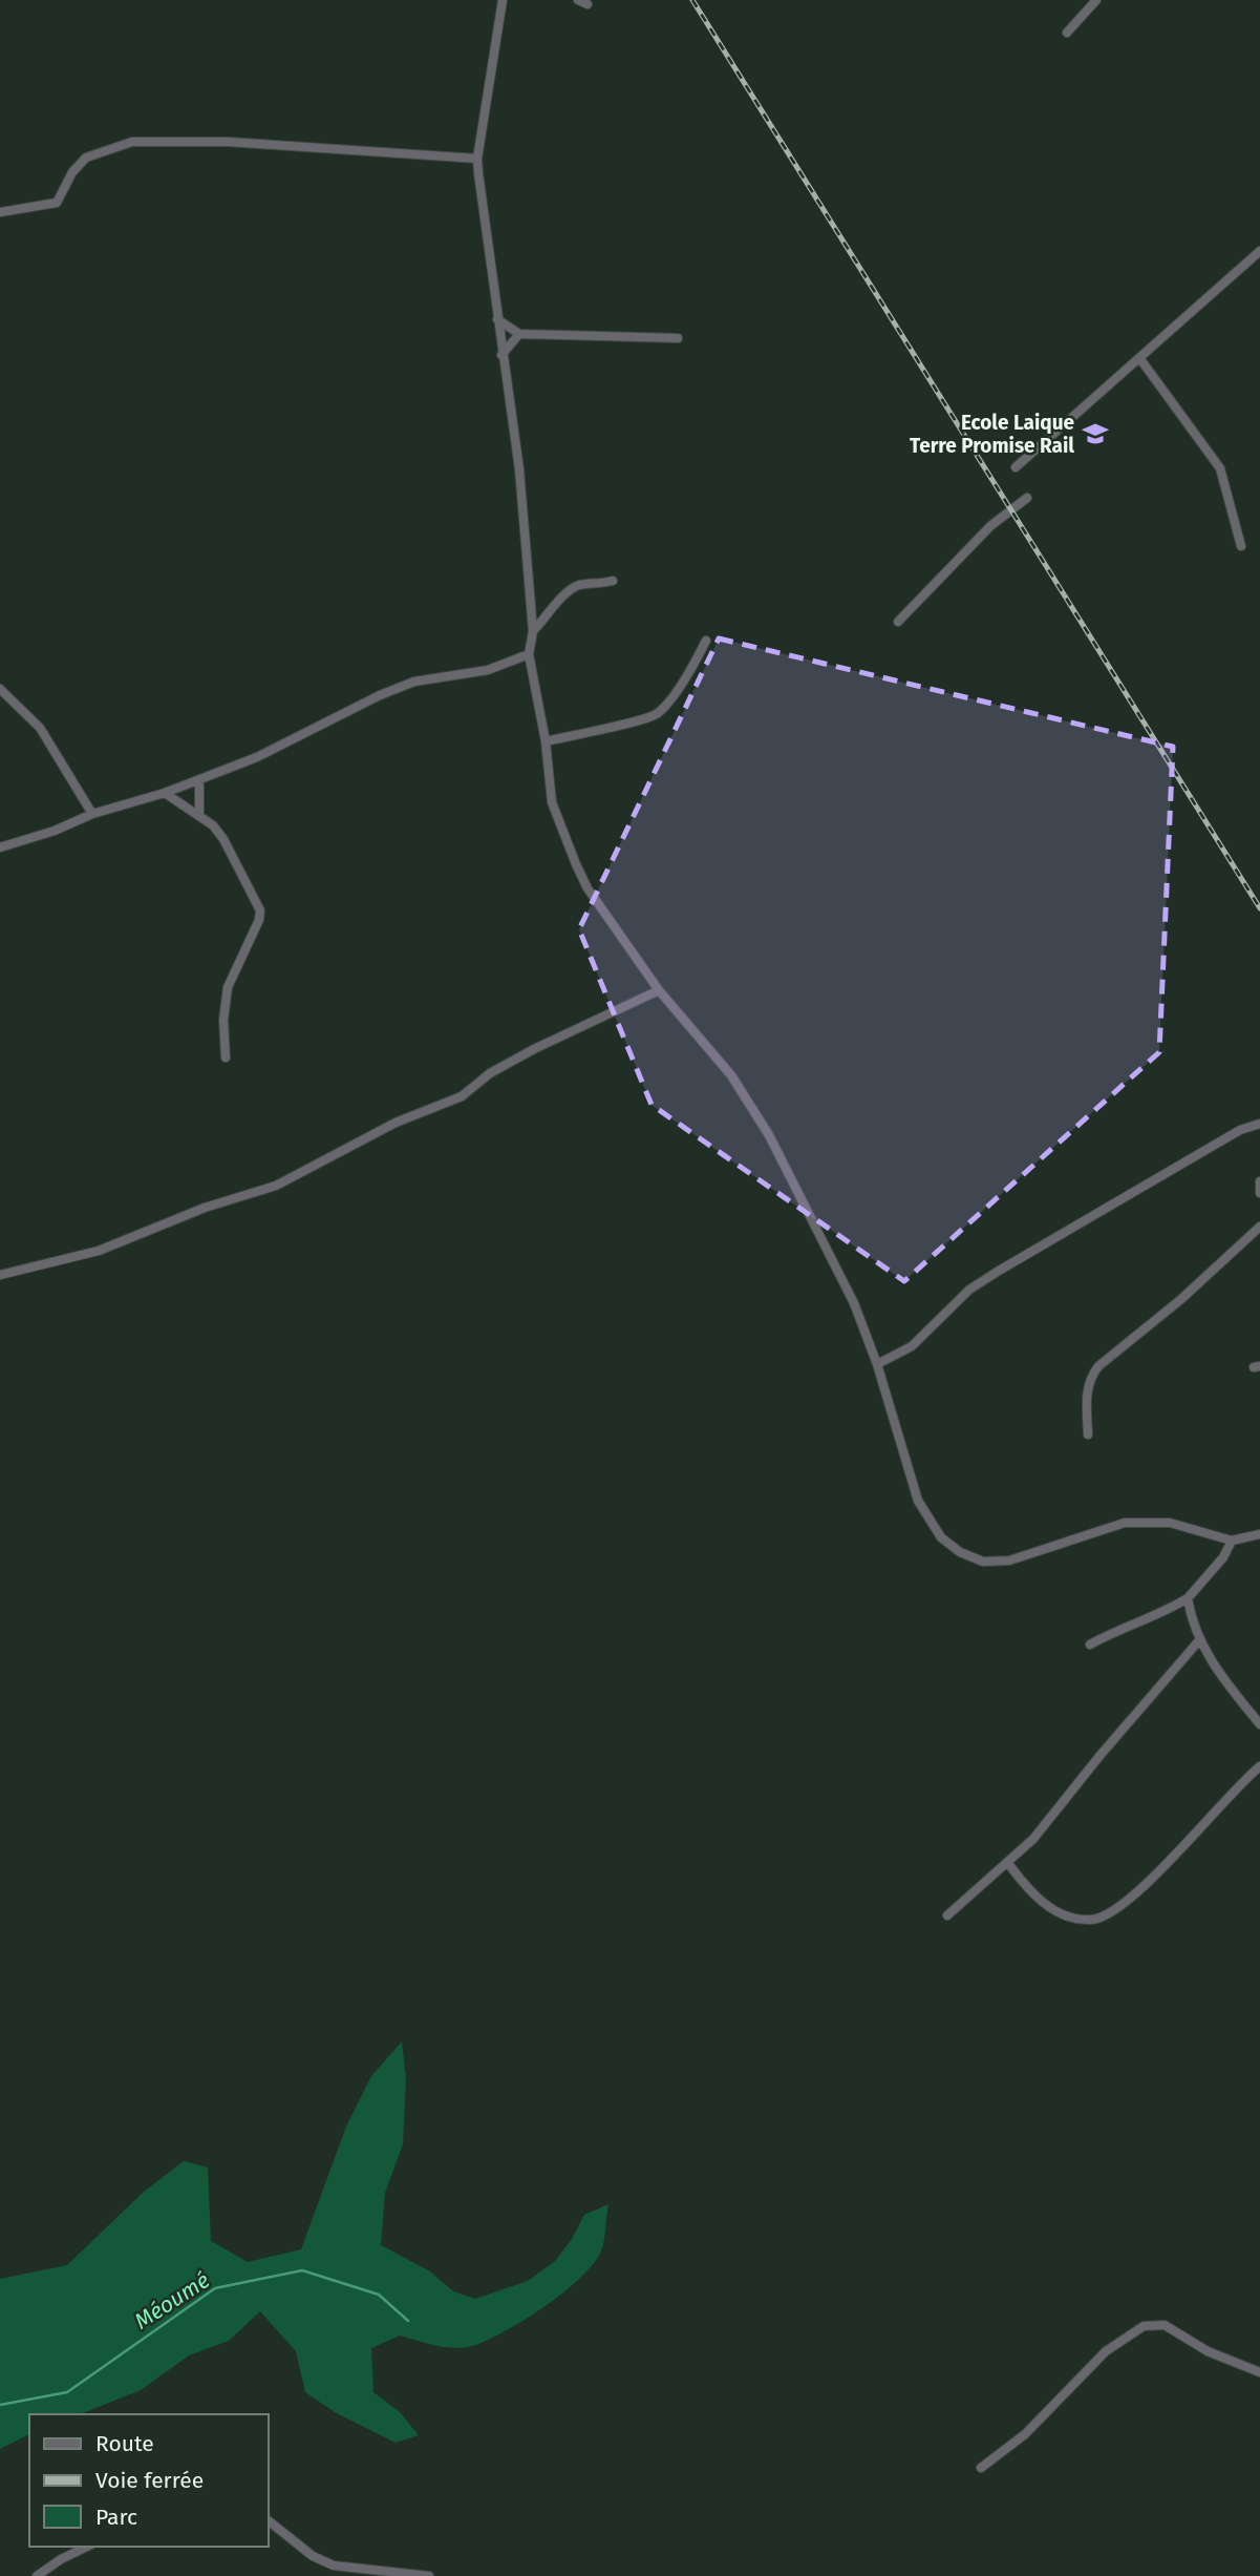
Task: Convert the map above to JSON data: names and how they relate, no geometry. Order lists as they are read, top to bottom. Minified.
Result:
{"water":["Méoumé"],"places":{"school or university":["Ecole Laique Terre Promise Rail"]},"legend":["Route","Voie ferrée","Parc"]}
